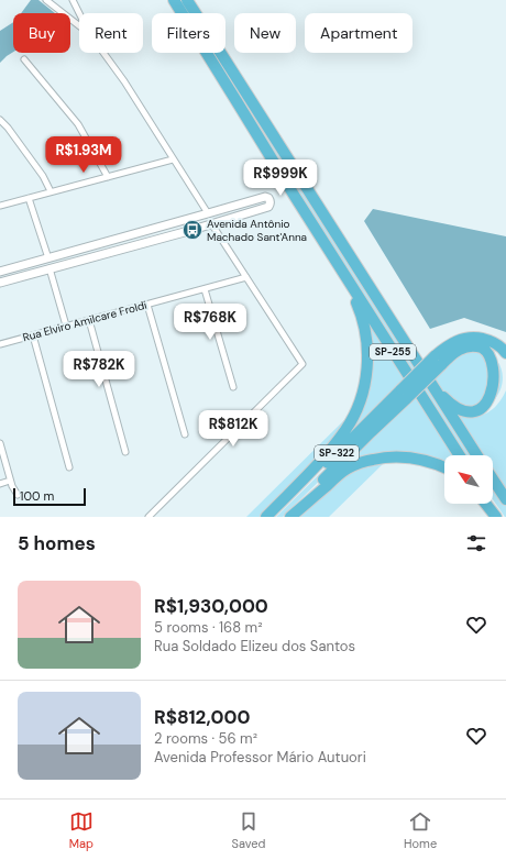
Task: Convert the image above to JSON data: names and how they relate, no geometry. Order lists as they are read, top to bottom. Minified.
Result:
{"streets":{"highway":["SP-255","SP-322"],"street":["Rua Elviro Amilcare Froldi"]},"places":{"bus stop":["Avenida Antônio Machado Sant'Anna"]},"scale_bar":"100 m","north":"top left","page":{"chip":["Buy","Rent","Filters","New","Apartment"],"price":["R$1.93M","R$999K","R$768K","R$782K","R$812K"],"scale":"100 m","heading":"5 homes","list":[{"name":"R$1,930,000","note":"5 rooms · 168 m² · Rua Soldado Elizeu dos Santos"},{"name":"R$812,000","note":"2 rooms · 56 m² · Avenida Professor Mário Autuori"}],"tabs":["Map","Saved","Home"]}}
